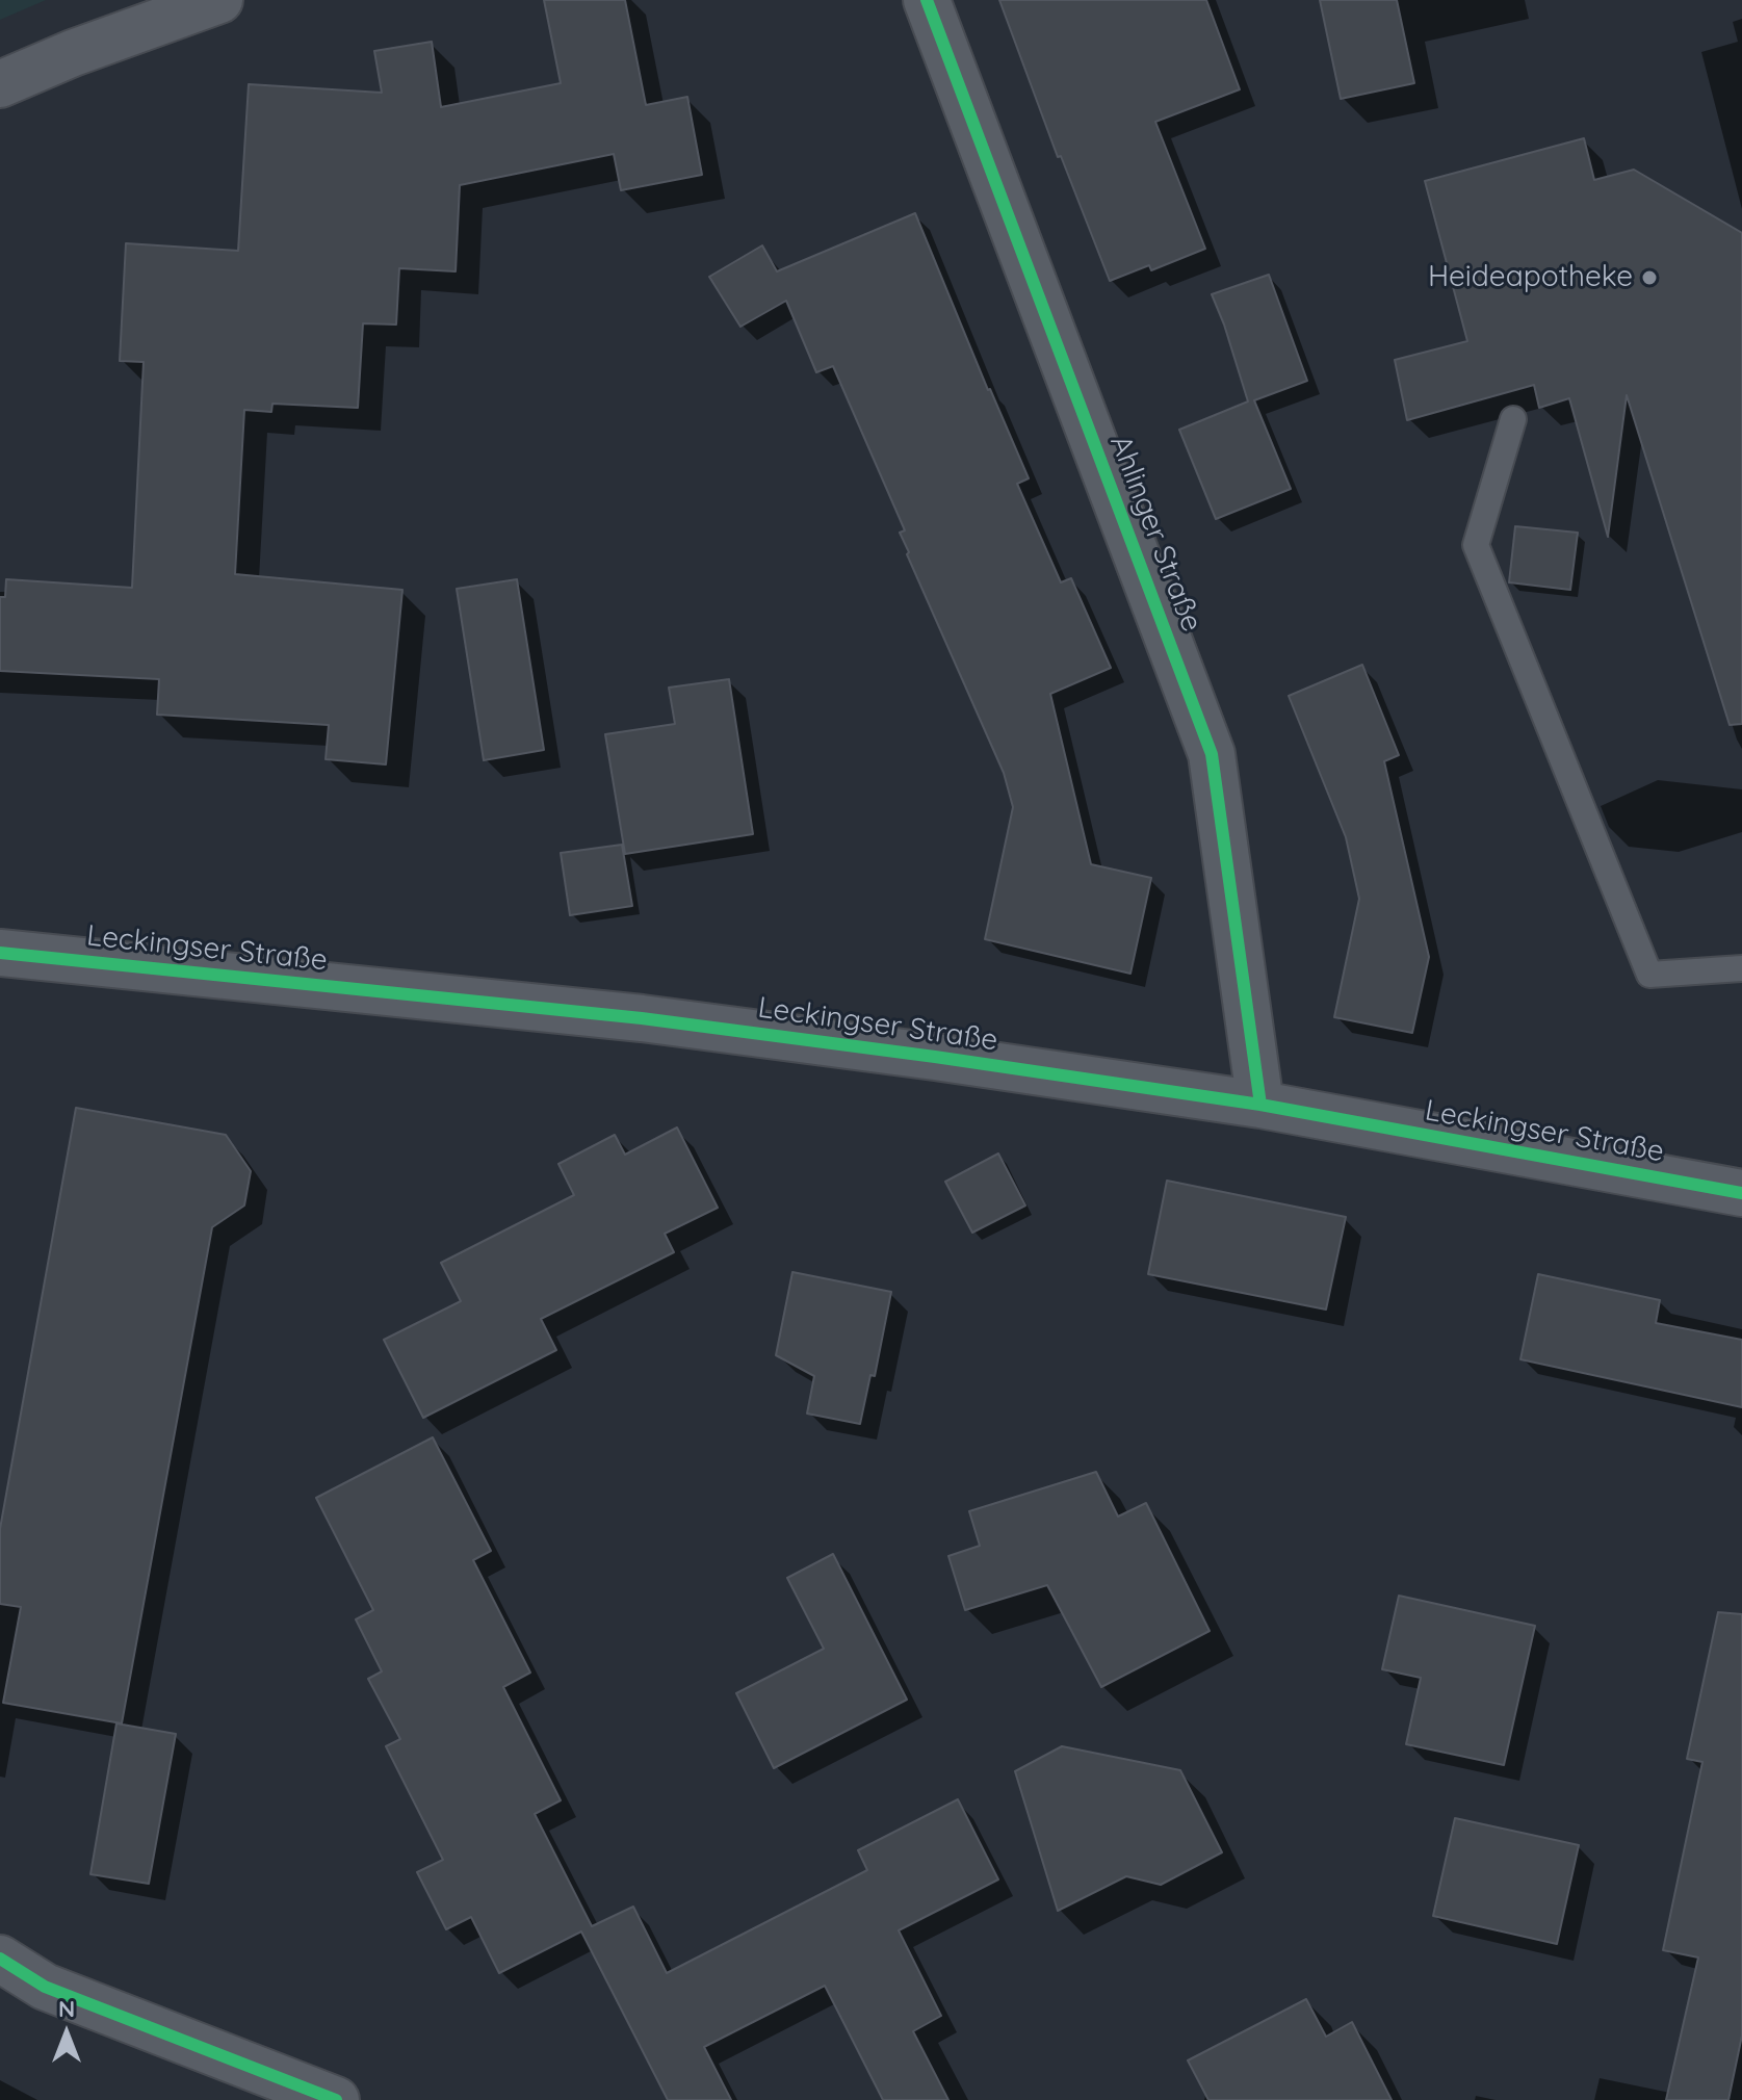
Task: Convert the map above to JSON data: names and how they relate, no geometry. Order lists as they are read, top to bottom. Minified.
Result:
{"streets":{"street":["Ahlinger Straße","Leckingser Straße"]},"crossings":[["Ahlinger Straße","Leckingser Straße"]],"places":["Heideapotheke"],"north":"top"}
